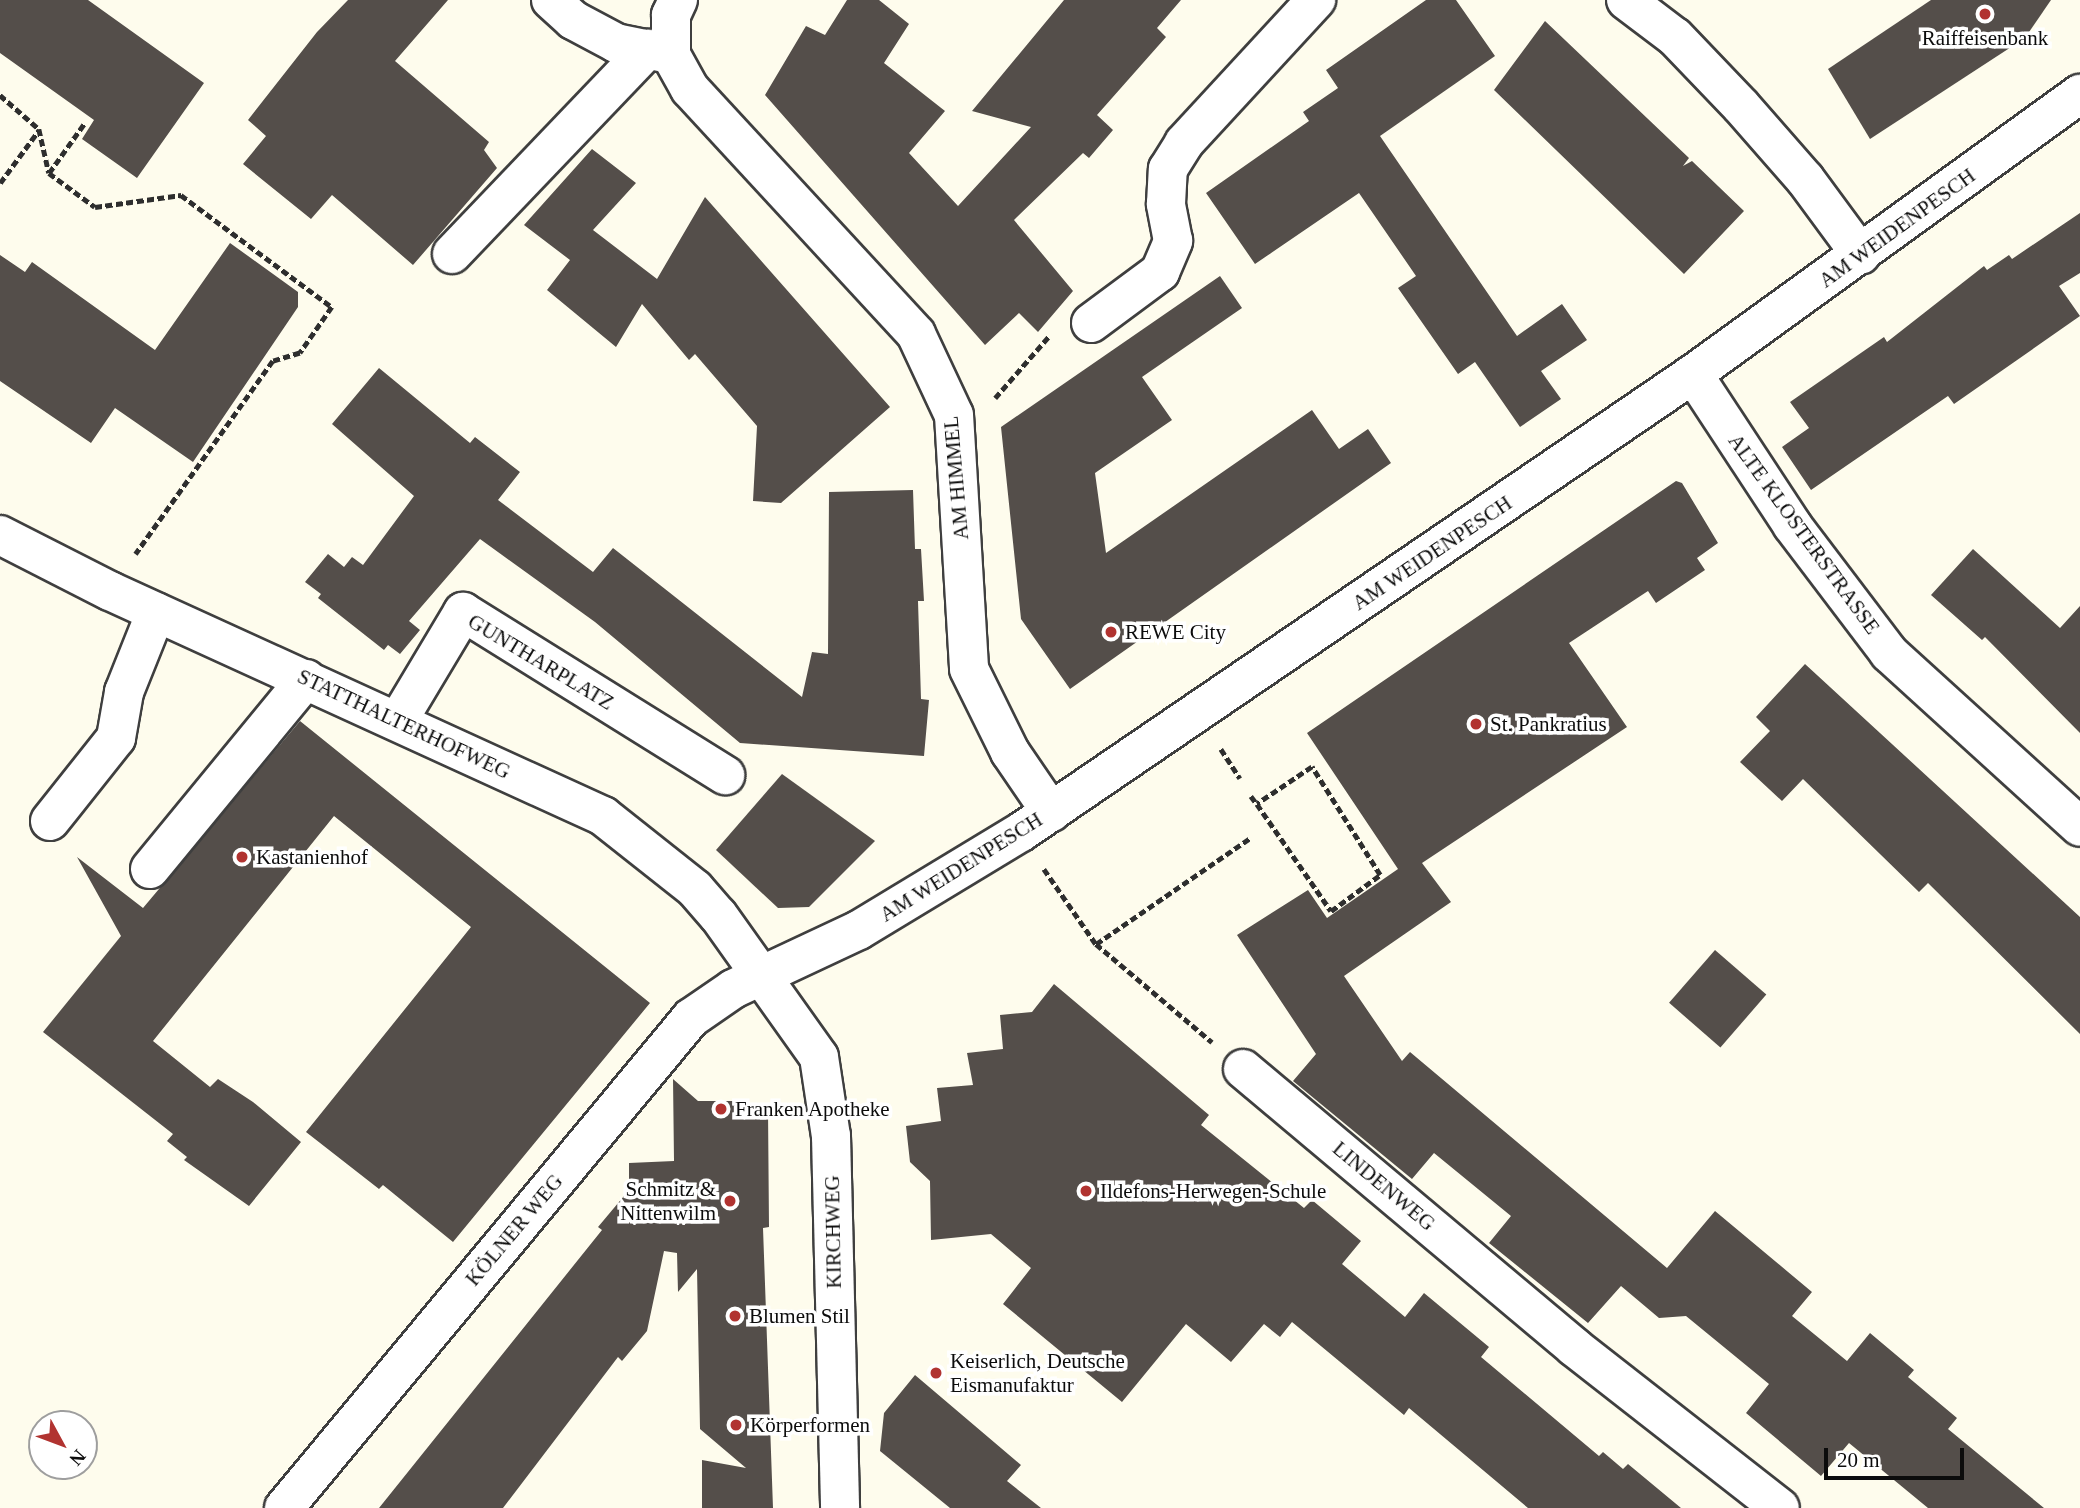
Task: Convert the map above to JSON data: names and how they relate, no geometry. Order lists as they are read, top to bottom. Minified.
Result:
{"streets":{"street":["AM WEIDENPESCH","AM HIMMEL","ALTE KLOSTERSTRASSE","GUNTHARPLATZ","STATTHALTERHOFWEG","LINDENWEG","KÖLNER WEG","KIRCHWEG"]},"crossings":[["AM WEIDENPESCH","AM HIMMEL"],["AM WEIDENPESCH","ALTE KLOSTERSTRASSE"],["AM WEIDENPESCH","STATTHALTERHOFWEG"],["AM WEIDENPESCH","KÖLNER WEG"],["AM WEIDENPESCH","KIRCHWEG"],["GUNTHARPLATZ","STATTHALTERHOFWEG"],["STATTHALTERHOFWEG","KÖLNER WEG"],["STATTHALTERHOFWEG","KIRCHWEG"],["KÖLNER WEG","KIRCHWEG"]],"places":["Raiffeisenbank","REWE City","St. Pankratius","Kastanienhof","Franken Apotheke","Ildefons-Herwegen-Schule","Schmitz & Nittenwilm","Blumen Stil","Keiserlich, Deutsche Eismanufaktur","Körperformen"],"scale_bar":"20 m","north":"bottom right"}
